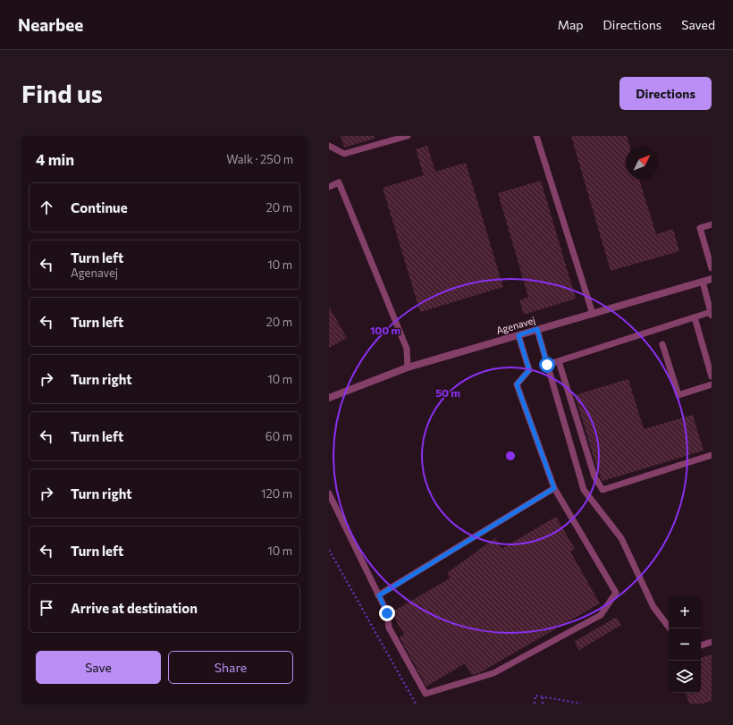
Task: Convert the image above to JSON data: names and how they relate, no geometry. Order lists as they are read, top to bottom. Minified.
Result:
{"streets":{"street":["Agenavej"]},"north":"top right","page":{"header":"Nearbee","nav":["Map","Directions","Saved"],"buttons":["Directions",["Save","Share"]],"title":"Find us","heading":["4 min","Walk · 250 m"],"list":[["Continue","20 m"],["Turn left","Agenavej","10 m"],["Turn left","20 m"],["Turn right","10 m"],["Turn left","60 m"],["Turn right","120 m"],["Turn left","10 m"],"Arrive at destination"],"map_buttons":["+","−"]},"rings":["100 m","50 m"]}
